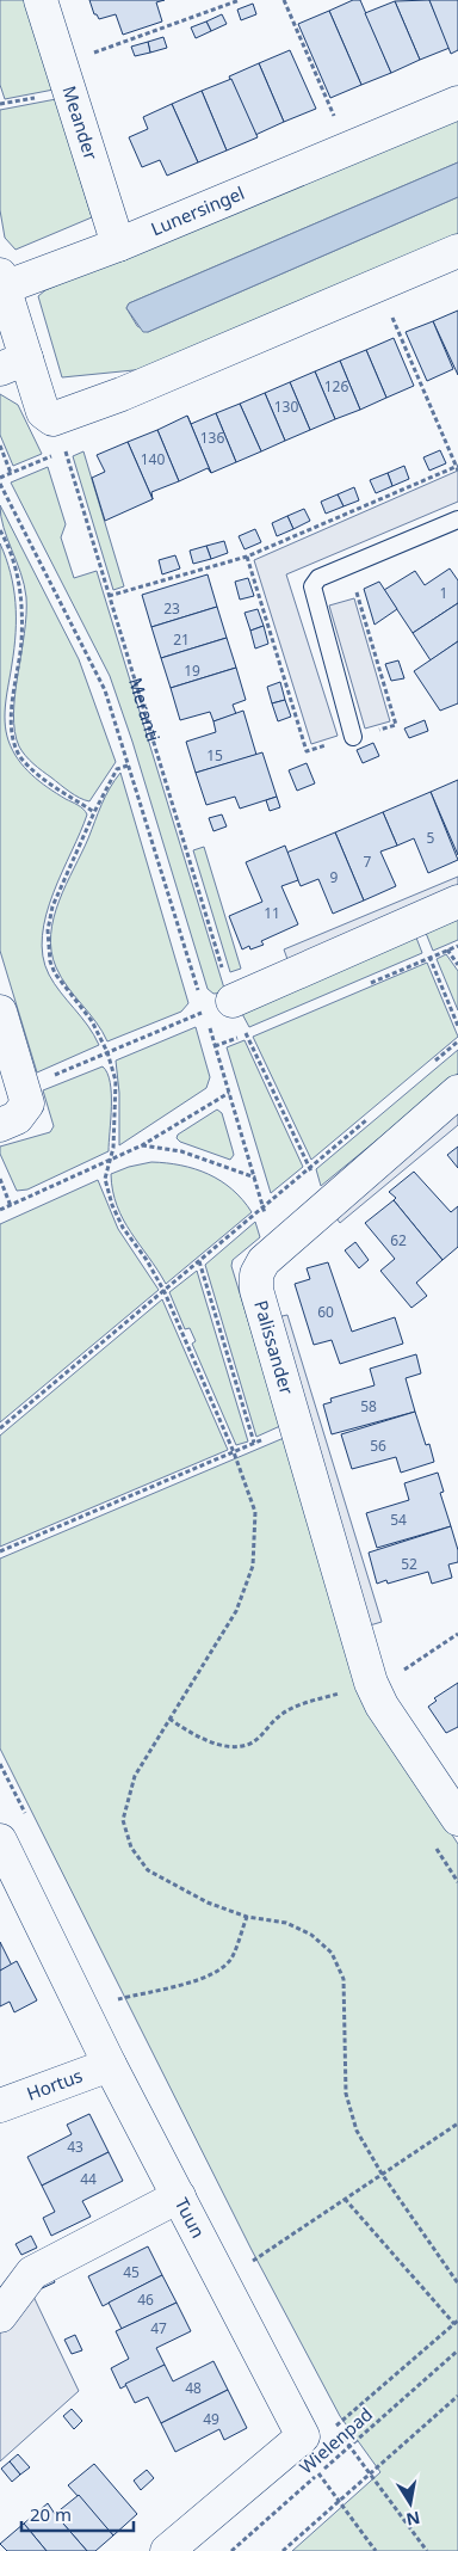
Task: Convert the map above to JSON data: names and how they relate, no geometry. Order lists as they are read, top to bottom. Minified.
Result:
{"streets":{"street":["Meander","Lunersingel","Palissander","Hortus","Tuun"],"path":["Meranti","Wielenpad"]},"crossings":[["Meander","Lunersingel"],["Lunersingel","Meranti"],["Meranti","Palissander"],["Hortus","Tuun"]],"house_numbers":["126","130","136","140","1","23","21","19","15","5","7","9","11","62","60","58","56","54","52","43","44","45","46","47","48","49"],"scale_bar":"20 m","north":"bottom"}
